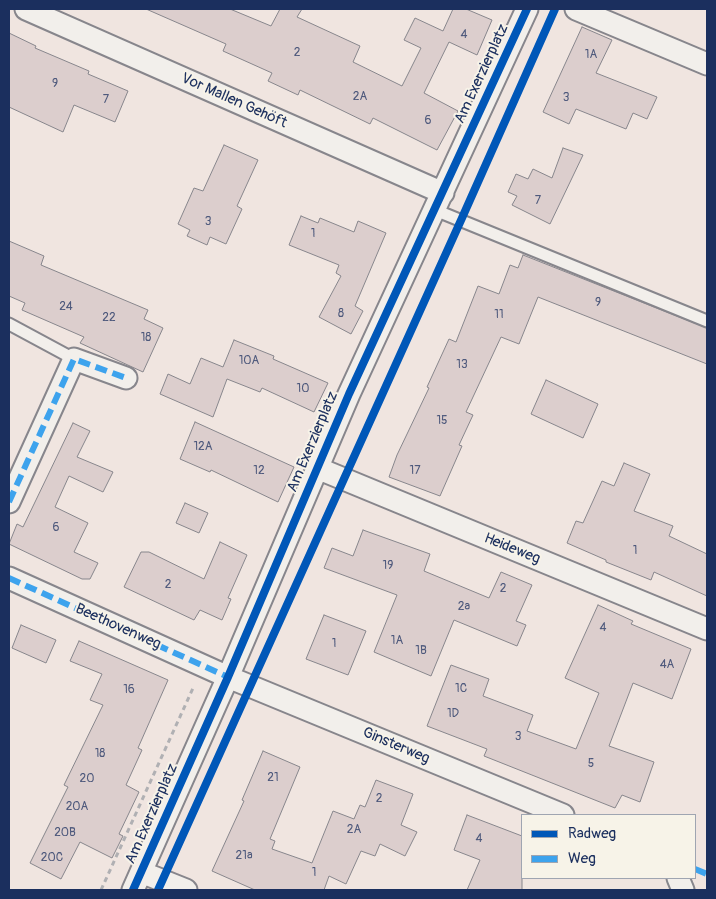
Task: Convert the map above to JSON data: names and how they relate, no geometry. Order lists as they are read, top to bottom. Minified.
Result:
{"streets":{"street":["Am Exerzierplatz","Vor Mallen Gehöft","Heideweg","Beethovenweg","Ginsterweg"]},"crossings":[["Am Exerzierplatz","Vor Mallen Gehöft"],["Am Exerzierplatz","Heideweg"],["Am Exerzierplatz","Beethovenweg"],["Am Exerzierplatz","Ginsterweg"],["Beethovenweg","Ginsterweg"]],"house_numbers":["4","2","1A","9","2A","3","7","6","7","3","1","9","24","8","11","22","18","10A","13","10","15","12A","12","17","6","1","19","2","2","2a","4","1A","1","1B","4A","1C","16","1D","3","18","5","21","20","2","20A","2A","20B","4","21a","20C","1"],"legend":["Radweg","Weg"]}
